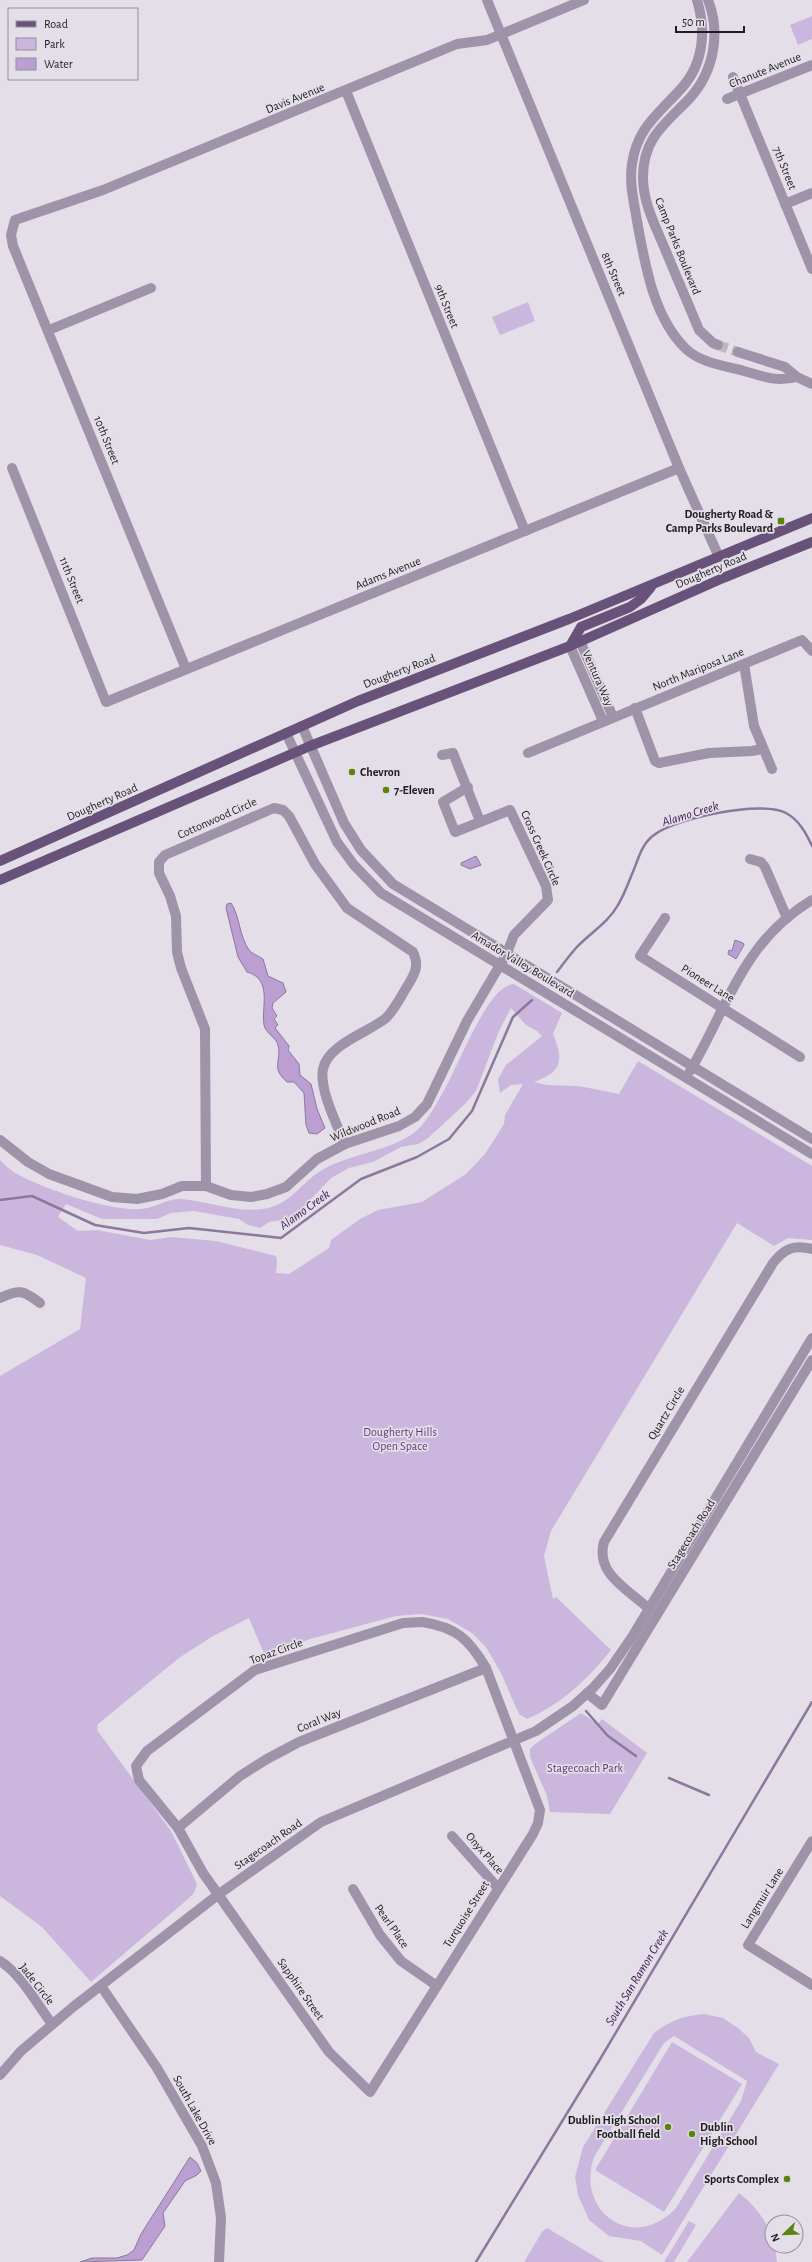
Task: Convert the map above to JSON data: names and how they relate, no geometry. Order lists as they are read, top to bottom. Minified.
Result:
{"streets":{"main road":["Dougherty Road"],"street":["Chanute Avenue","Davis Avenue","7th Street","Camp Parks Boulevard","8th Street","9th Street","10th Street","Adams Avenue","11th Street","North Mariposa Lane","Ventura Way","Cottonwood Circle","Cross Creek Circle","Amador Valley Boulevard","Pioneer Lane","Wildwood Road","Quartz Circle","Stagecoach Road","Topaz Circle","Coral Way","Onyx Place","Langmuir Lane","Turquoise Street","Pearl Place","Jade Circle","Sapphire Street","South Lake Drive"]},"crossings":[["Chanute Avenue","7th Street"],["Davis Avenue","8th Street"],["Davis Avenue","9th Street"],["Davis Avenue","10th Street"],["8th Street","Dougherty Road"],["8th Street","Adams Avenue"],["9th Street","Adams Avenue"],["10th Street","Adams Avenue"],["Dougherty Road","Ventura Way"],["Dougherty Road","Amador Valley Boulevard"],["Adams Avenue","11th Street"],["North Mariposa Lane","Ventura Way"],["Cottonwood Circle","Wildwood Road"],["Cross Creek Circle","Amador Valley Boulevard"],["Cross Creek Circle","Wildwood Road"],["Amador Valley Boulevard","Wildwood Road"],["Quartz Circle","Stagecoach Road"],["Stagecoach Road","Topaz Circle"],["Stagecoach Road","Turquoise Street"],["Stagecoach Road","Jade Circle"],["Stagecoach Road","Sapphire Street"],["Stagecoach Road","South Lake Drive"],["Topaz Circle","Coral Way"],["Topaz Circle","Turquoise Street"],["Topaz Circle","Sapphire Street"],["Onyx Place","Turquoise Street"],["Turquoise Street","Pearl Place"],["Turquoise Street","Sapphire Street"]],"water":["Alamo Creek","South San Ramon Creek"],"parks":["Dougherty Hills Open Space","Stagecoach Park"],"places":{"transit":["Dougherty Road & Camp Parks Boulevard"],"other":["Chevron","7-Eleven","Dublin High School Football field","Dublin High School","Sports Complex"]},"legend":["Road","Park","Water"],"scale_bar":"50 m","north":"bottom left"}
